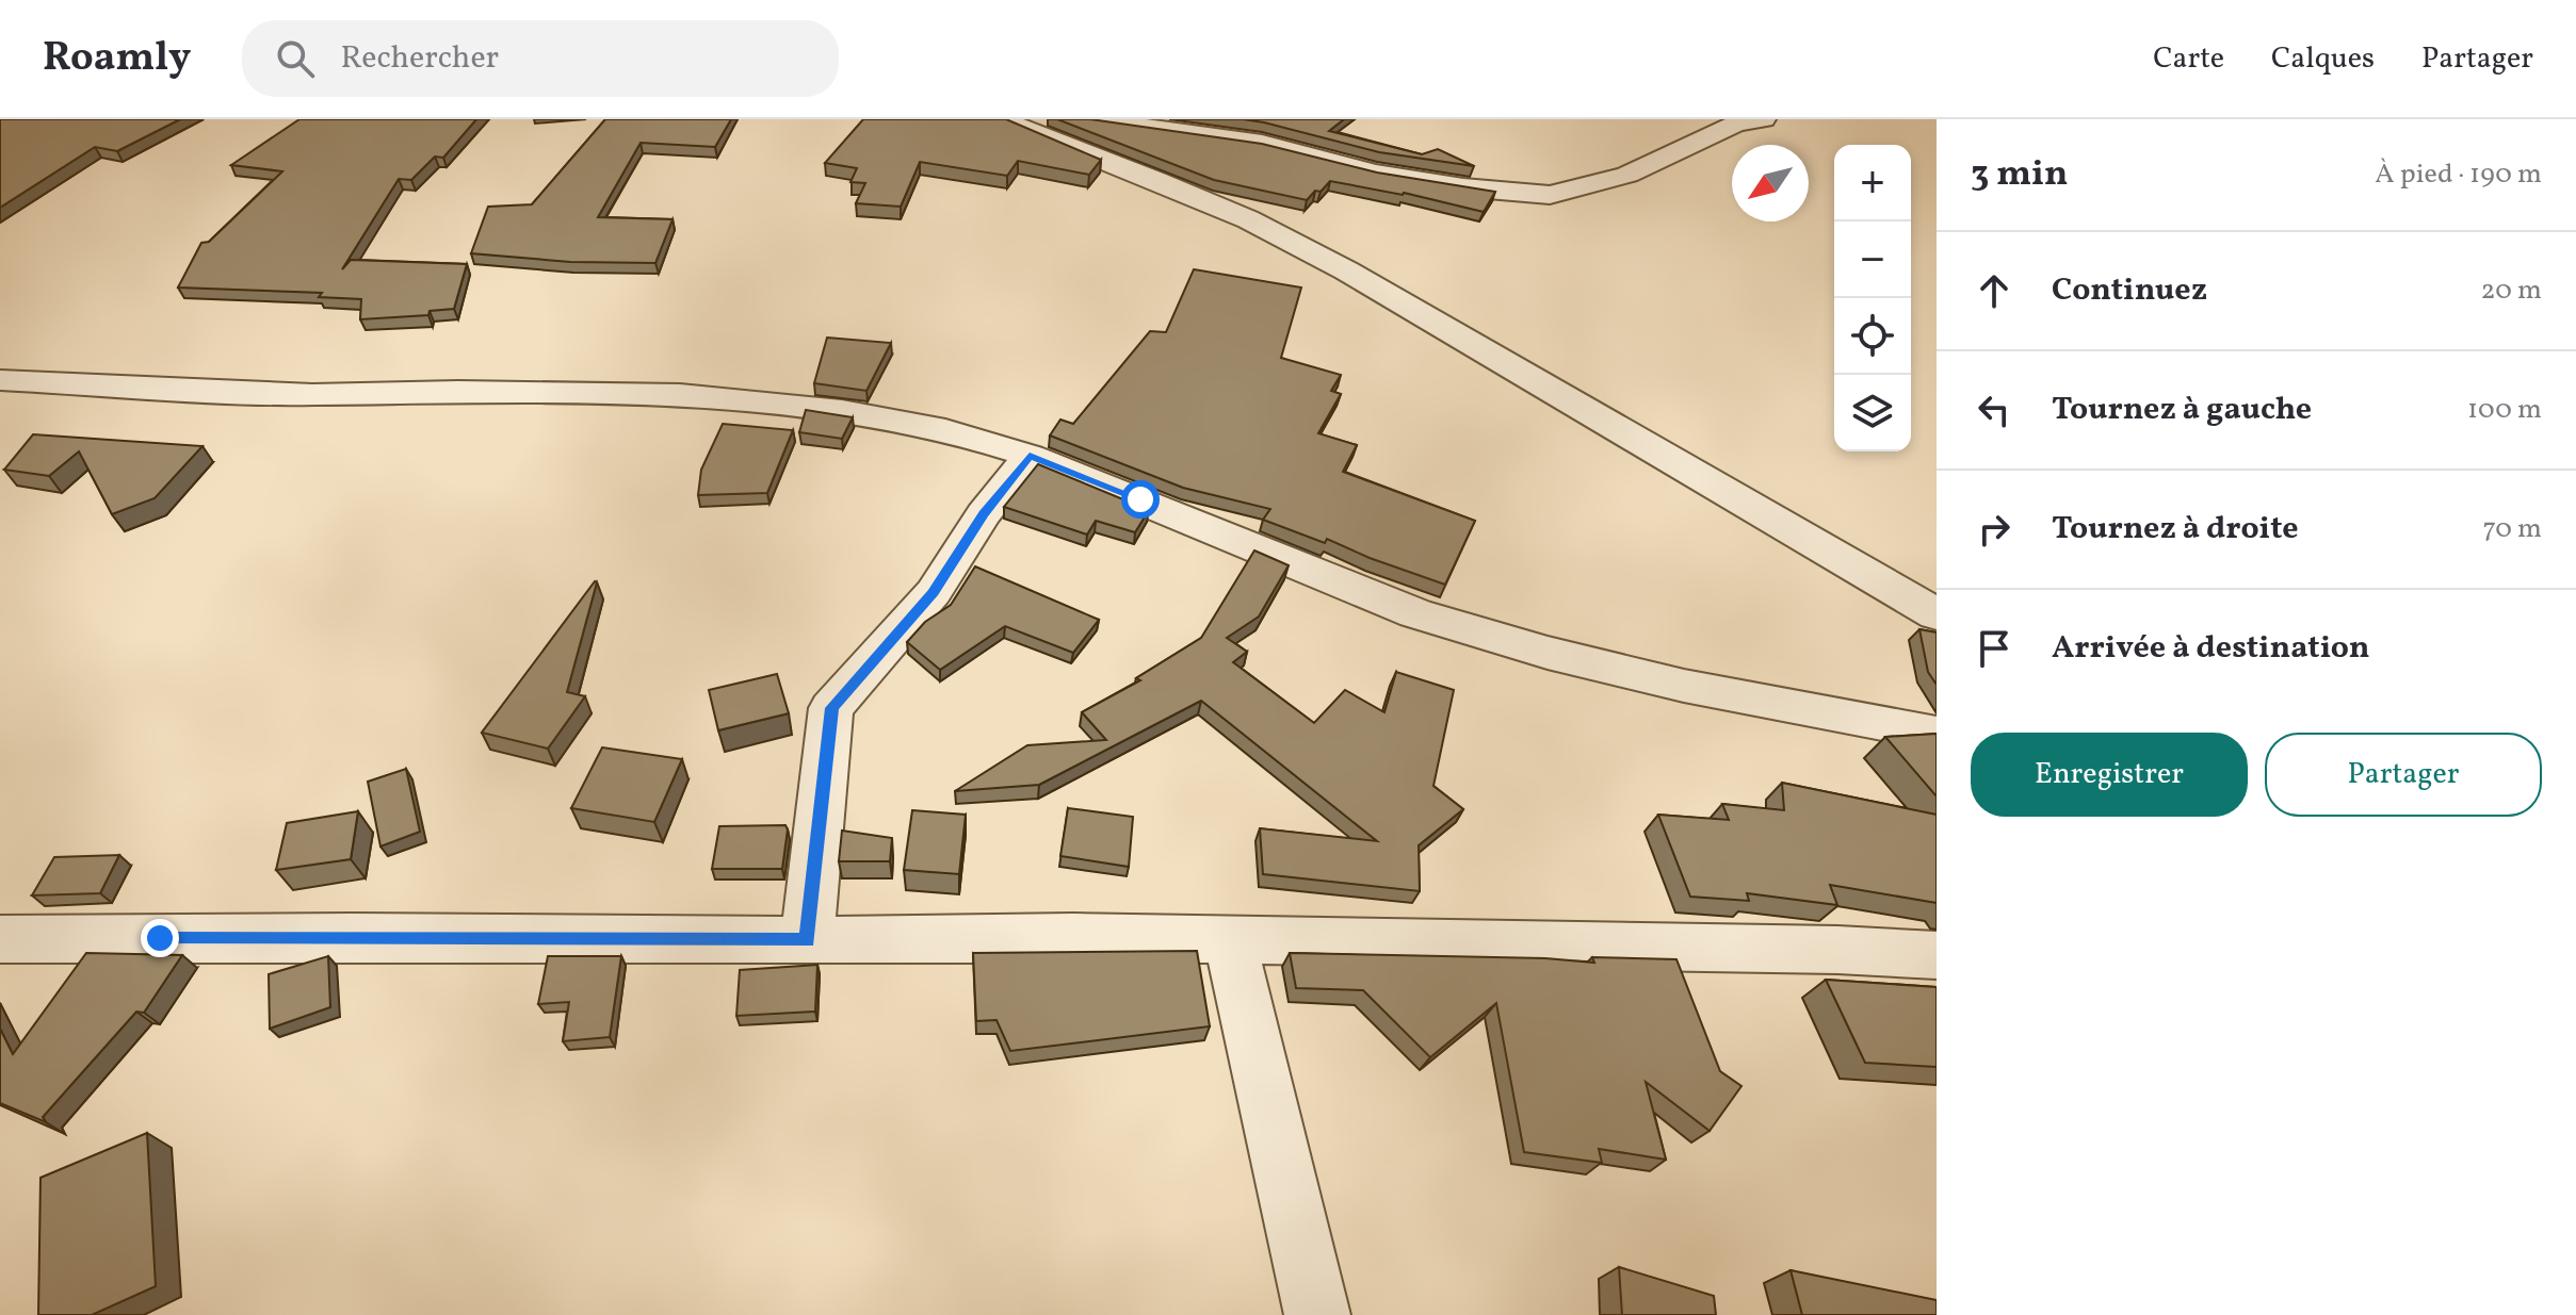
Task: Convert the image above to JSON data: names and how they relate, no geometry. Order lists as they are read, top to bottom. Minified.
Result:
{"north":"bottom left","page":{"header":"Roamly","search":"Rechercher","nav":["Carte","Calques","Partager"],"heading":["3 min","À pied · 190 m"],"map_buttons":["+","−"],"list":[["Continuez","20 m"],["Tournez à gauche","100 m"],["Tournez à droite","70 m"],"Arrivée à destination"],"buttons":["Enregistrer","Partager"]}}
